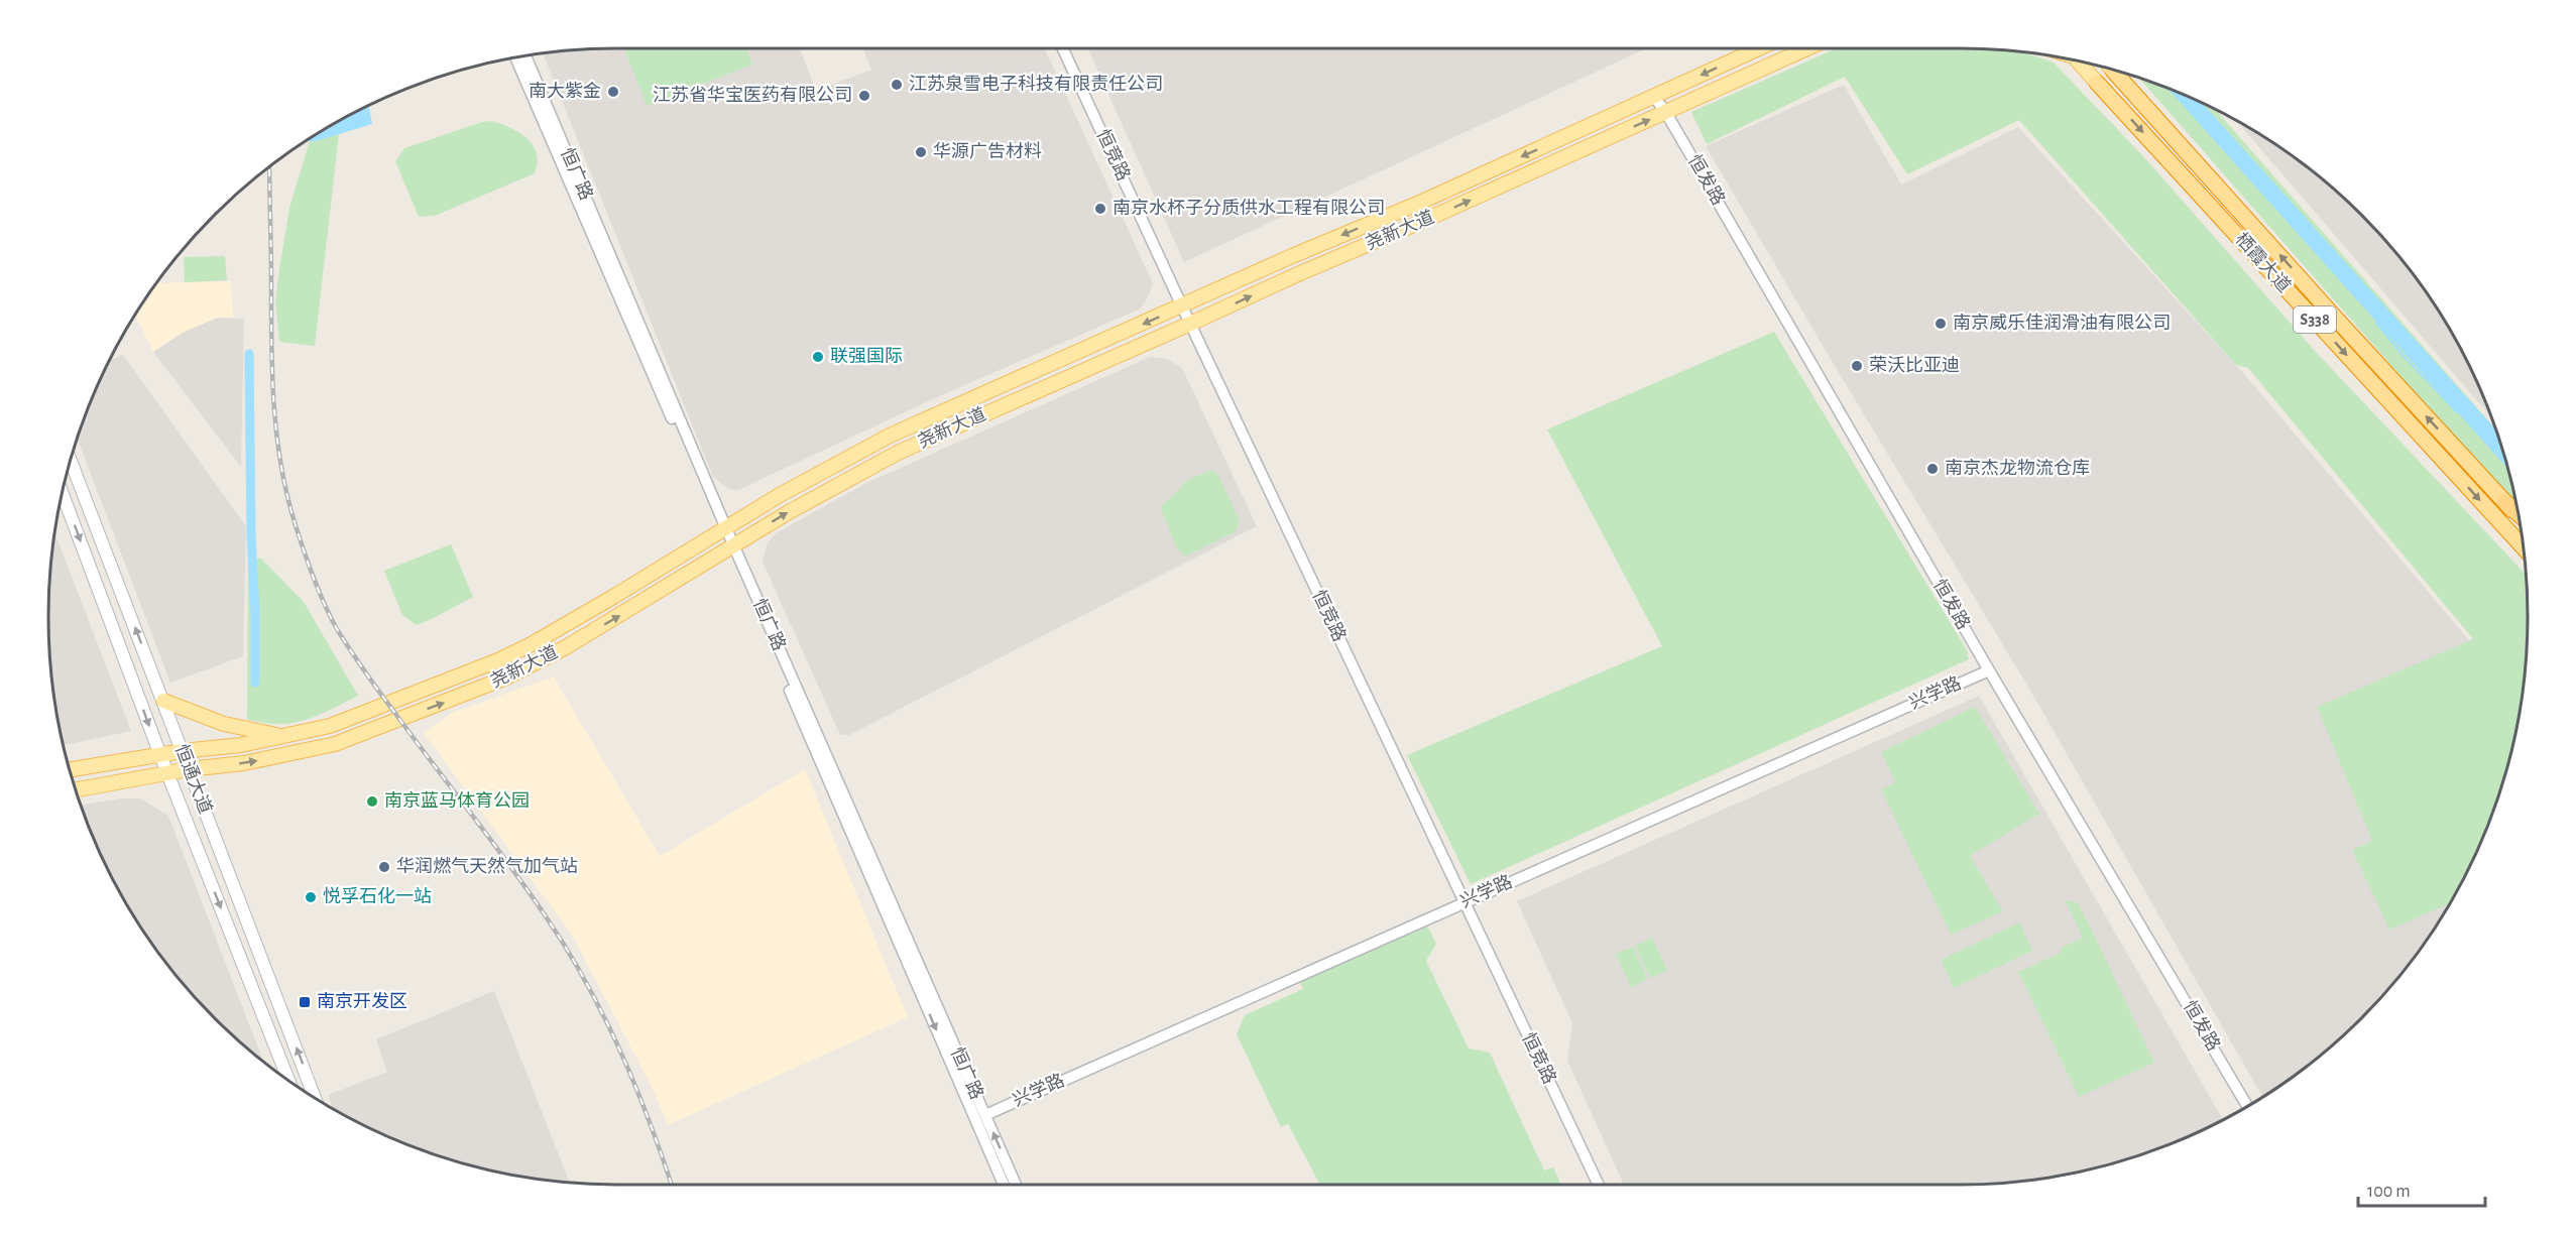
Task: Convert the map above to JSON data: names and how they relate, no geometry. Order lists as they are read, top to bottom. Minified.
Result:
{"streets":{"highway":["栖霞大道","S338"],"main road":["尧新大道","恒通大道"],"street":["恒竞路","恒广路","恒发路","兴学路"]},"crossings":[["恒竞路","尧新大道"],["恒竞路","兴学路"],["恒广路","尧新大道"],["恒广路","兴学路"],["恒发路","尧新大道"],["恒发路","兴学路"],["尧新大道","恒通大道"]],"places":{"other":["江苏泉雪电子科技有限责任公司","南大紫金","江苏省华宝医药有限公司","华源广告材料","南京水杯子分质供水工程有限公司","南京威乐佳润滑油有限公司","联强国际","荣沃比亚迪","南京杰龙物流仓库","南京蓝马体育公园","华润燃气天然气加气站","悦孚石化一站"],"transit":["南京开发区"]},"scale_bar":"100 m"}
